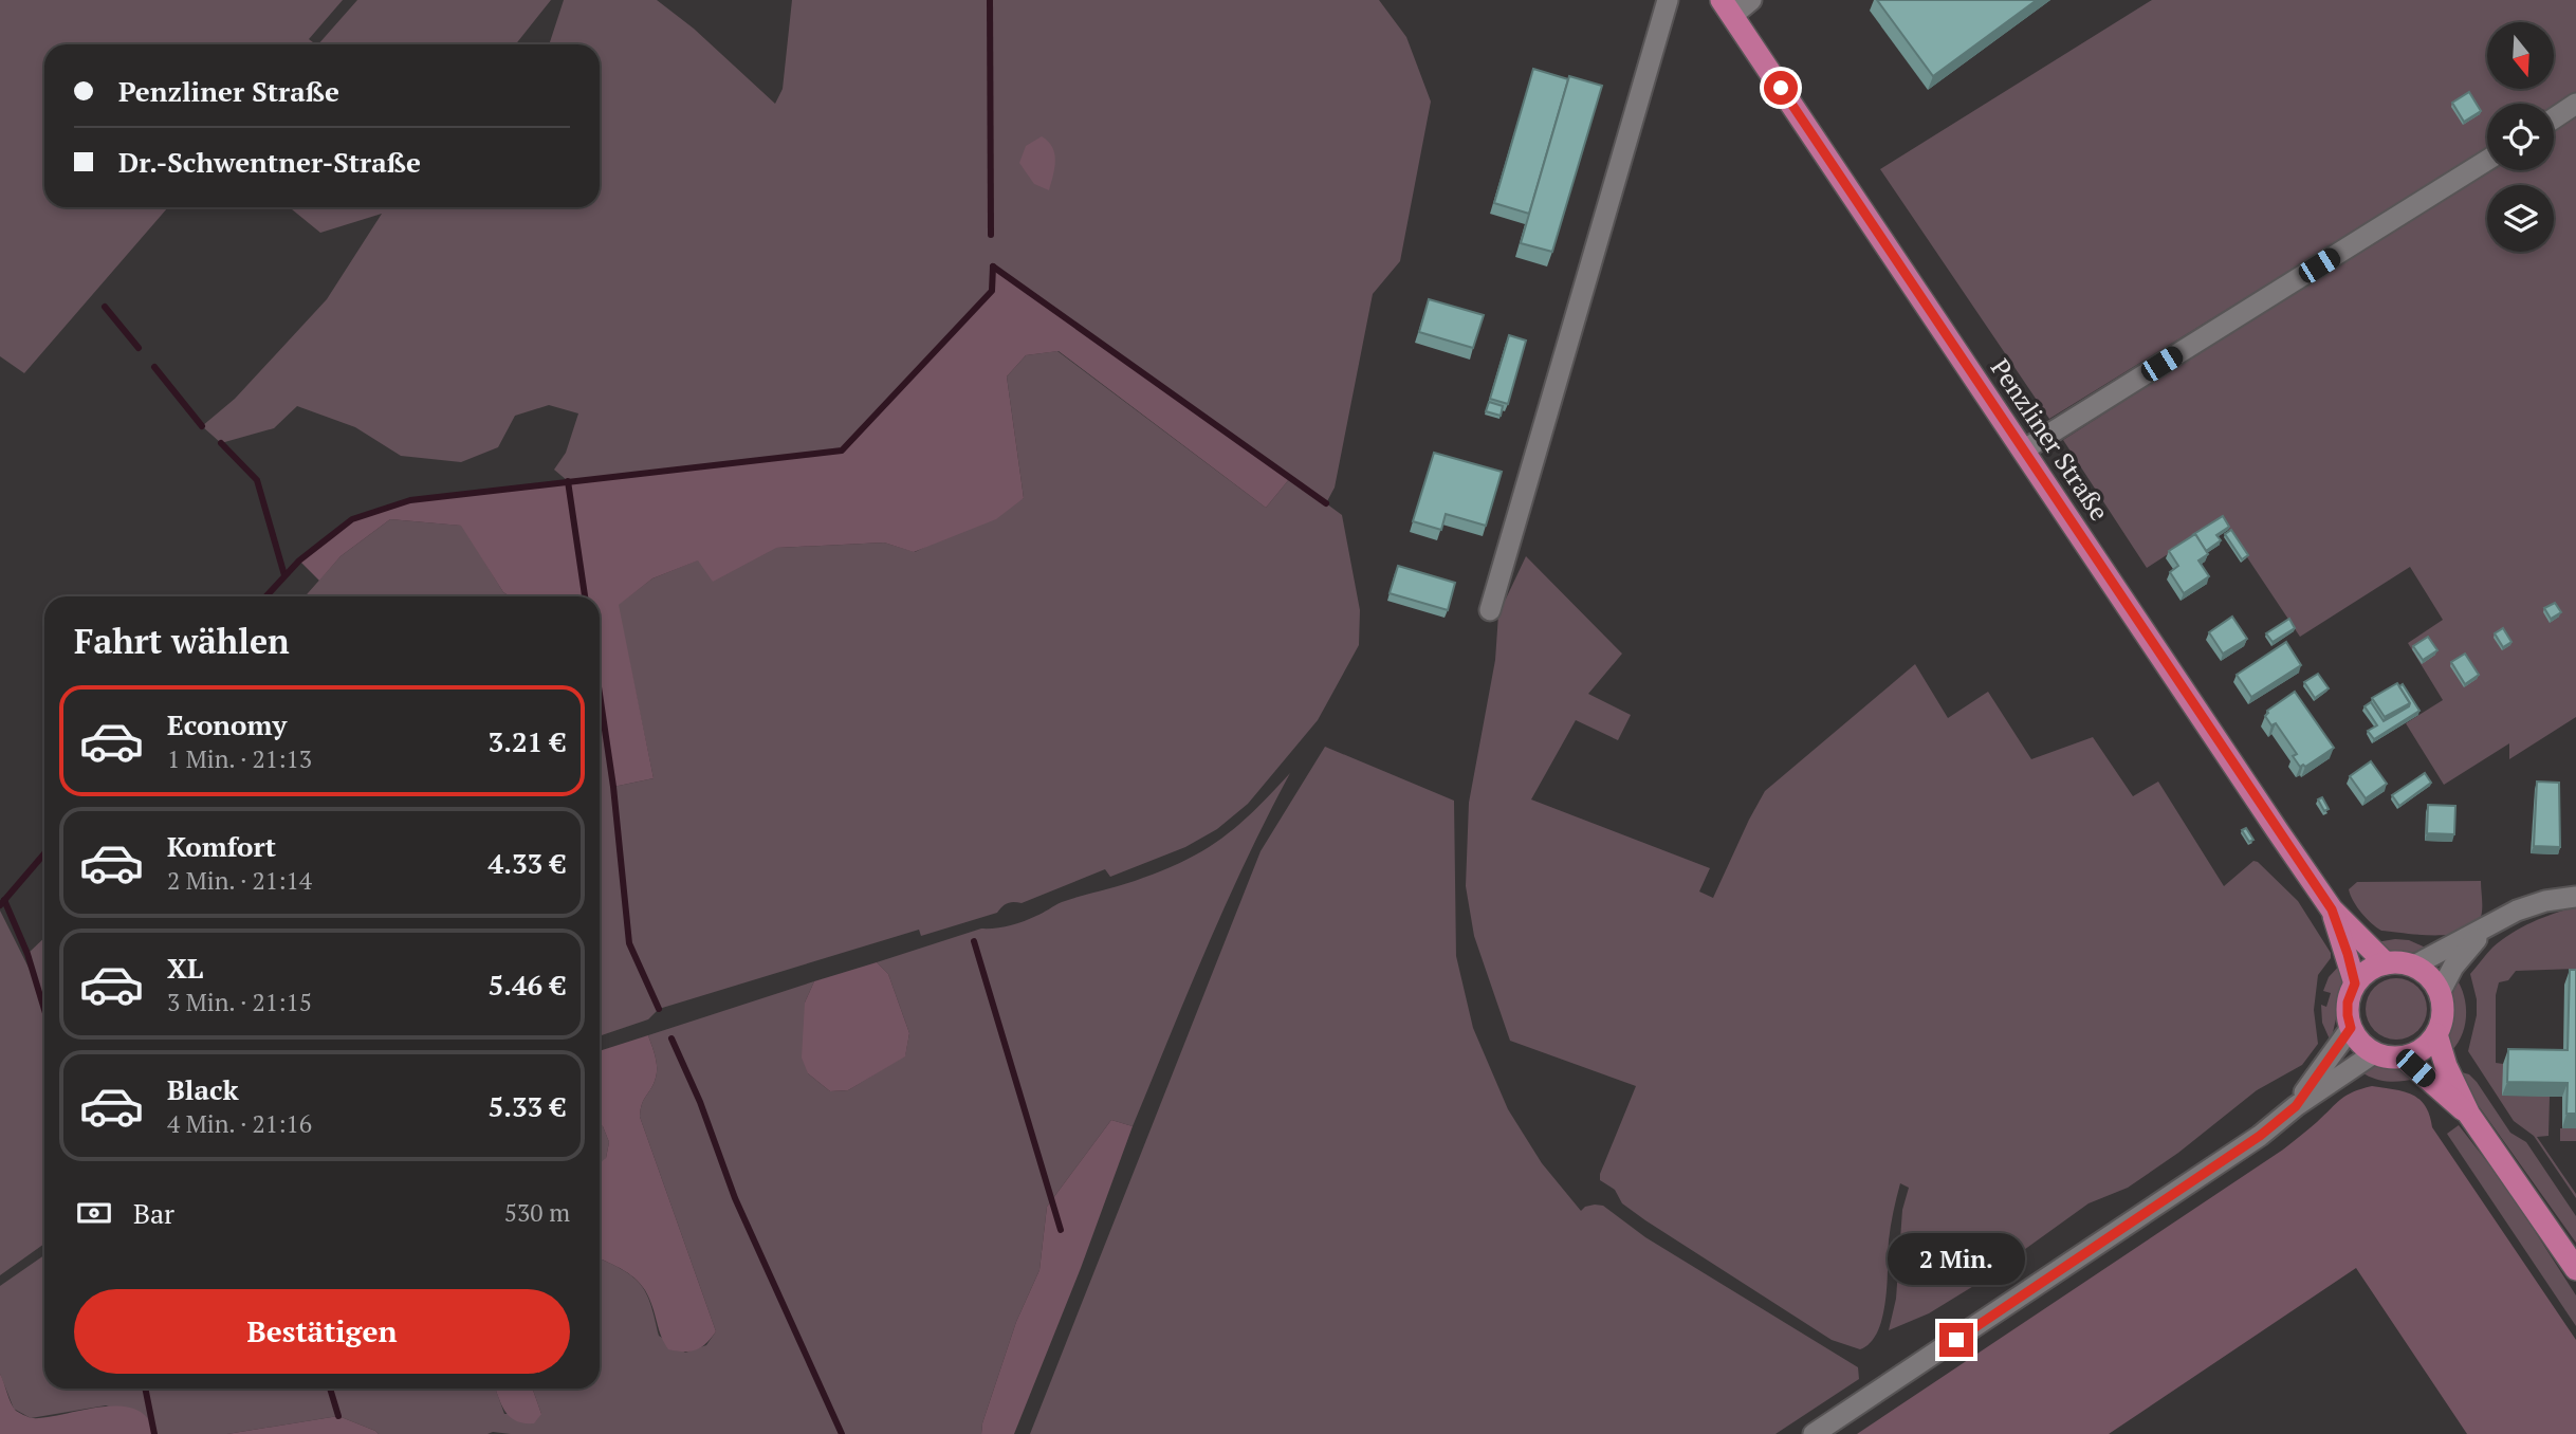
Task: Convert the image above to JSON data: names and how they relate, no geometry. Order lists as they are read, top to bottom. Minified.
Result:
{"streets":{"main road":["Penzliner Straße"]},"north":"bottom","page":{"banner":["Penzliner Straße","Dr.-Schwentner-Straße"],"heading":"Fahrt wählen","list":[{"name":"Economy","note":"1 Min. · 21:13","value":"3.21 €"},{"name":"Komfort","note":"2 Min. · 21:14","value":"4.33 €"},{"name":"XL","note":"3 Min. · 21:15","value":"5.46 €"},{"name":"Black","note":"4 Min. · 21:16","value":"5.33 €"}],"pay":["Bar","530 m"],"bubble":"2 Min.","buttons":"Bestätigen"}}
